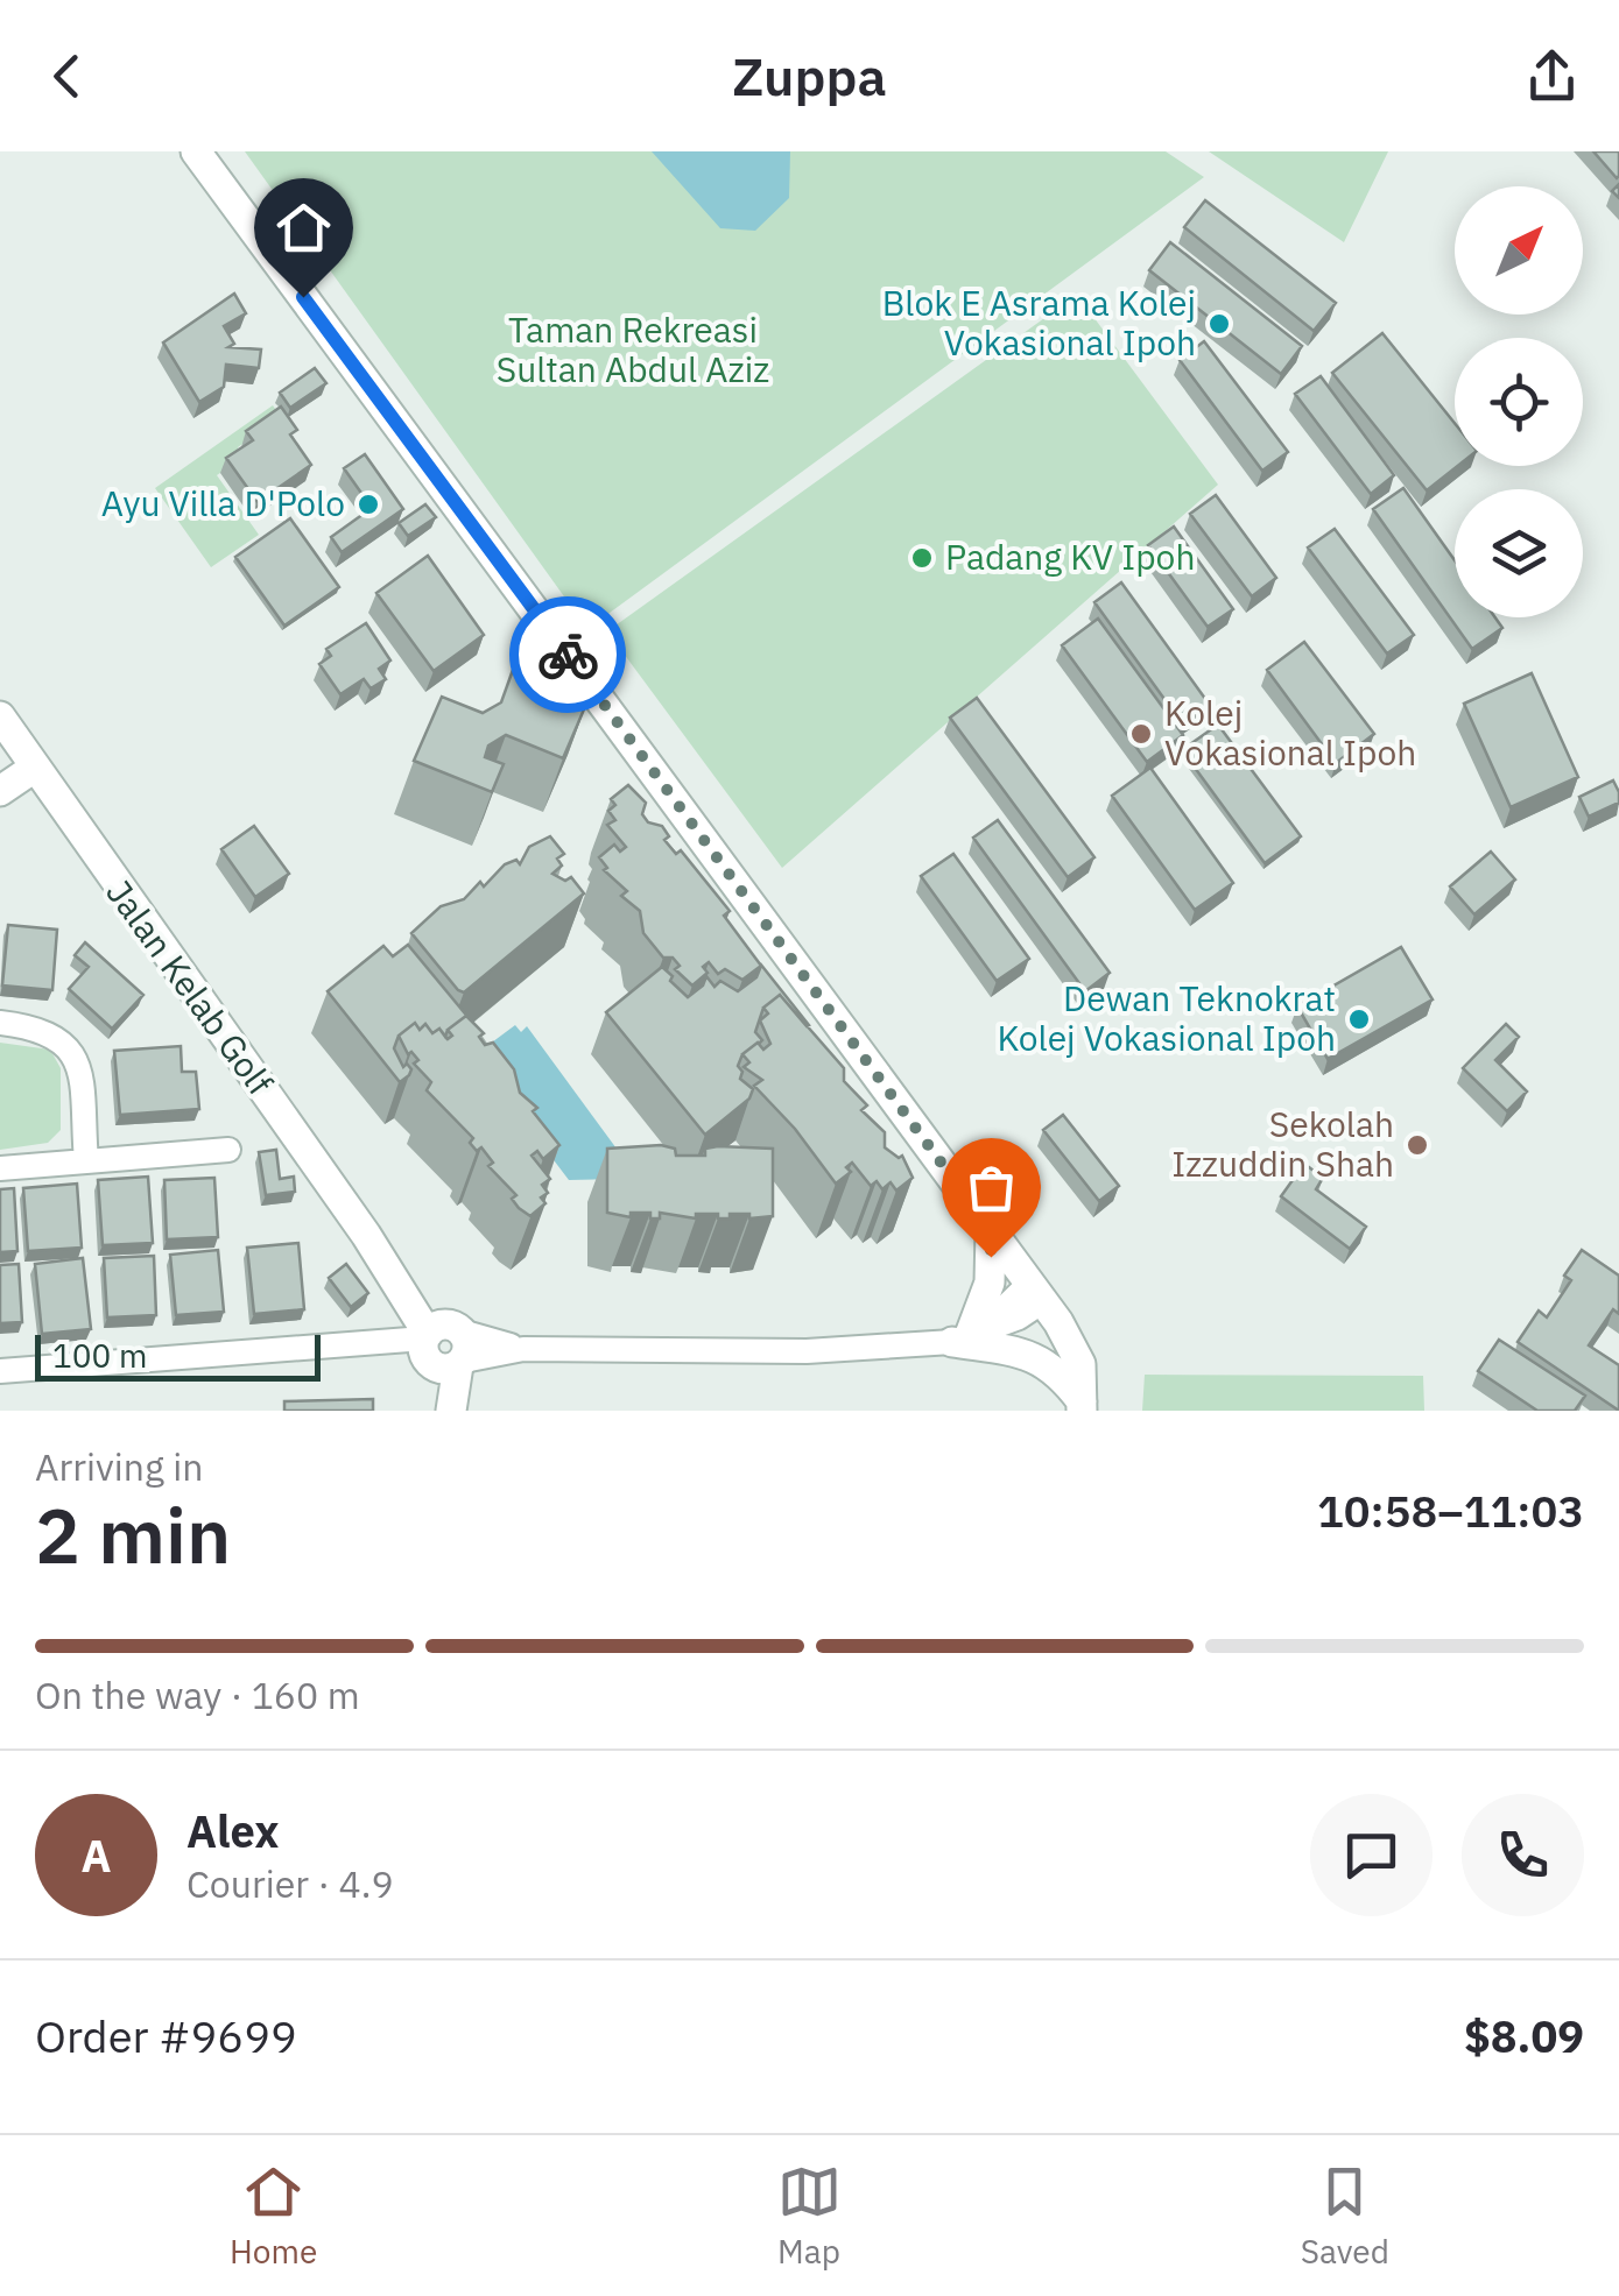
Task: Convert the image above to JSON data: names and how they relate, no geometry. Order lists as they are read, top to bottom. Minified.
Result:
{"streets":{"street":["Jalan Kelab Golf"]},"parks":["Taman Rekreasi Sultan Abdul Aziz"],"places":["Blok E Asrama Kolej Vokasional Ipoh","Ayu Villa D'Polo","Padang KV Ipoh","Kolej Vokasional Ipoh","Dewan Teknokrat Kolej Vokasional Ipoh","Sekolah Izzuddin Shah"],"scale_bar":"100 m","north":"top right","page":{"header":"Zuppa","scale":"100 m","heading":["2 min","Arriving in","10:58–11:03"],"panel":["Alex","Courier · 4.9","Order #9699","$8.09"],"bar":"On the way · 160 m","round":"A","tabs":["Home","Map","Saved"]}}
